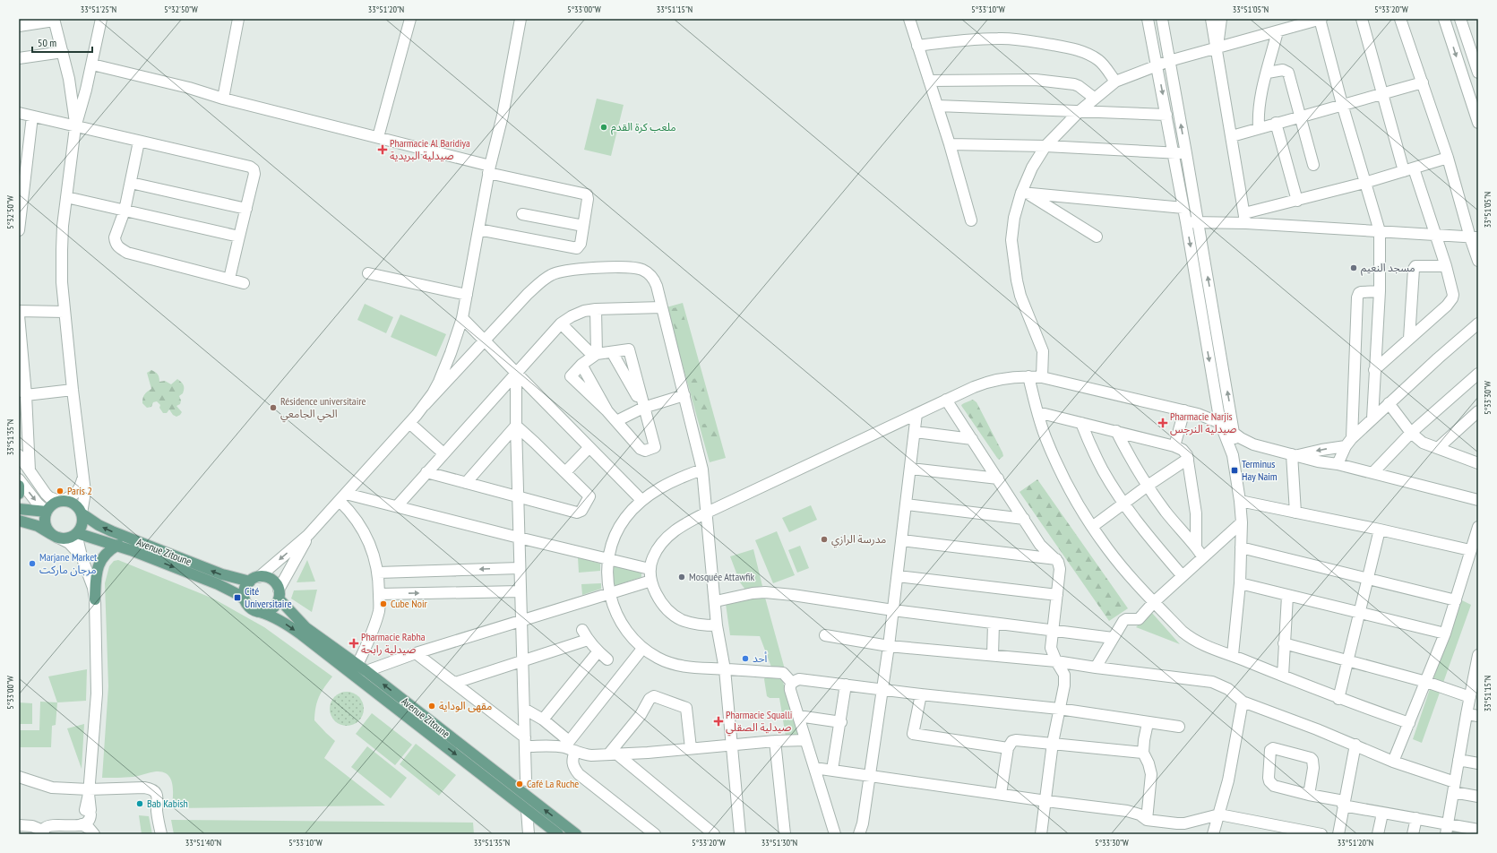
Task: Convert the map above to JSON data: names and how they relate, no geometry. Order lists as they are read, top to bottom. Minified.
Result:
{"streets":{"main road":["Avenue Zitoune"]},"places":{"other":["ملعب كرة القدم","مسجد النعيم","Résidence universitaire الحي الجامعي","Paris 2","مدرسة الرازي","Marjane Market مرجان ماركت","Mosquée Attawfik","Cube Noir","أحد","مقهى الوداية","Café La Ruche","Bab Kabish"],"health":["Pharmacie Al Baridiya صيدلية البريدية","Pharmacie Narjis صيدلية النرجس","Pharmacie Rabha صيدلية رابحة","Pharmacie Squalli صيدلية الصقلي"],"transit":["Terminus Hay Naim","Cité Universitaire"]},"scale_bar":"50 m","coordinates":["33°51'25\"N","5°32'50\"W","33°51'20\"N","5°33'00\"W","33°51'15\"N","5°33'10\"W","33°51'05\"N","5°33'20\"W","5°33'30\"W","33°51'35\"N","33°51'40\"N","33°51'30\"N"]}
